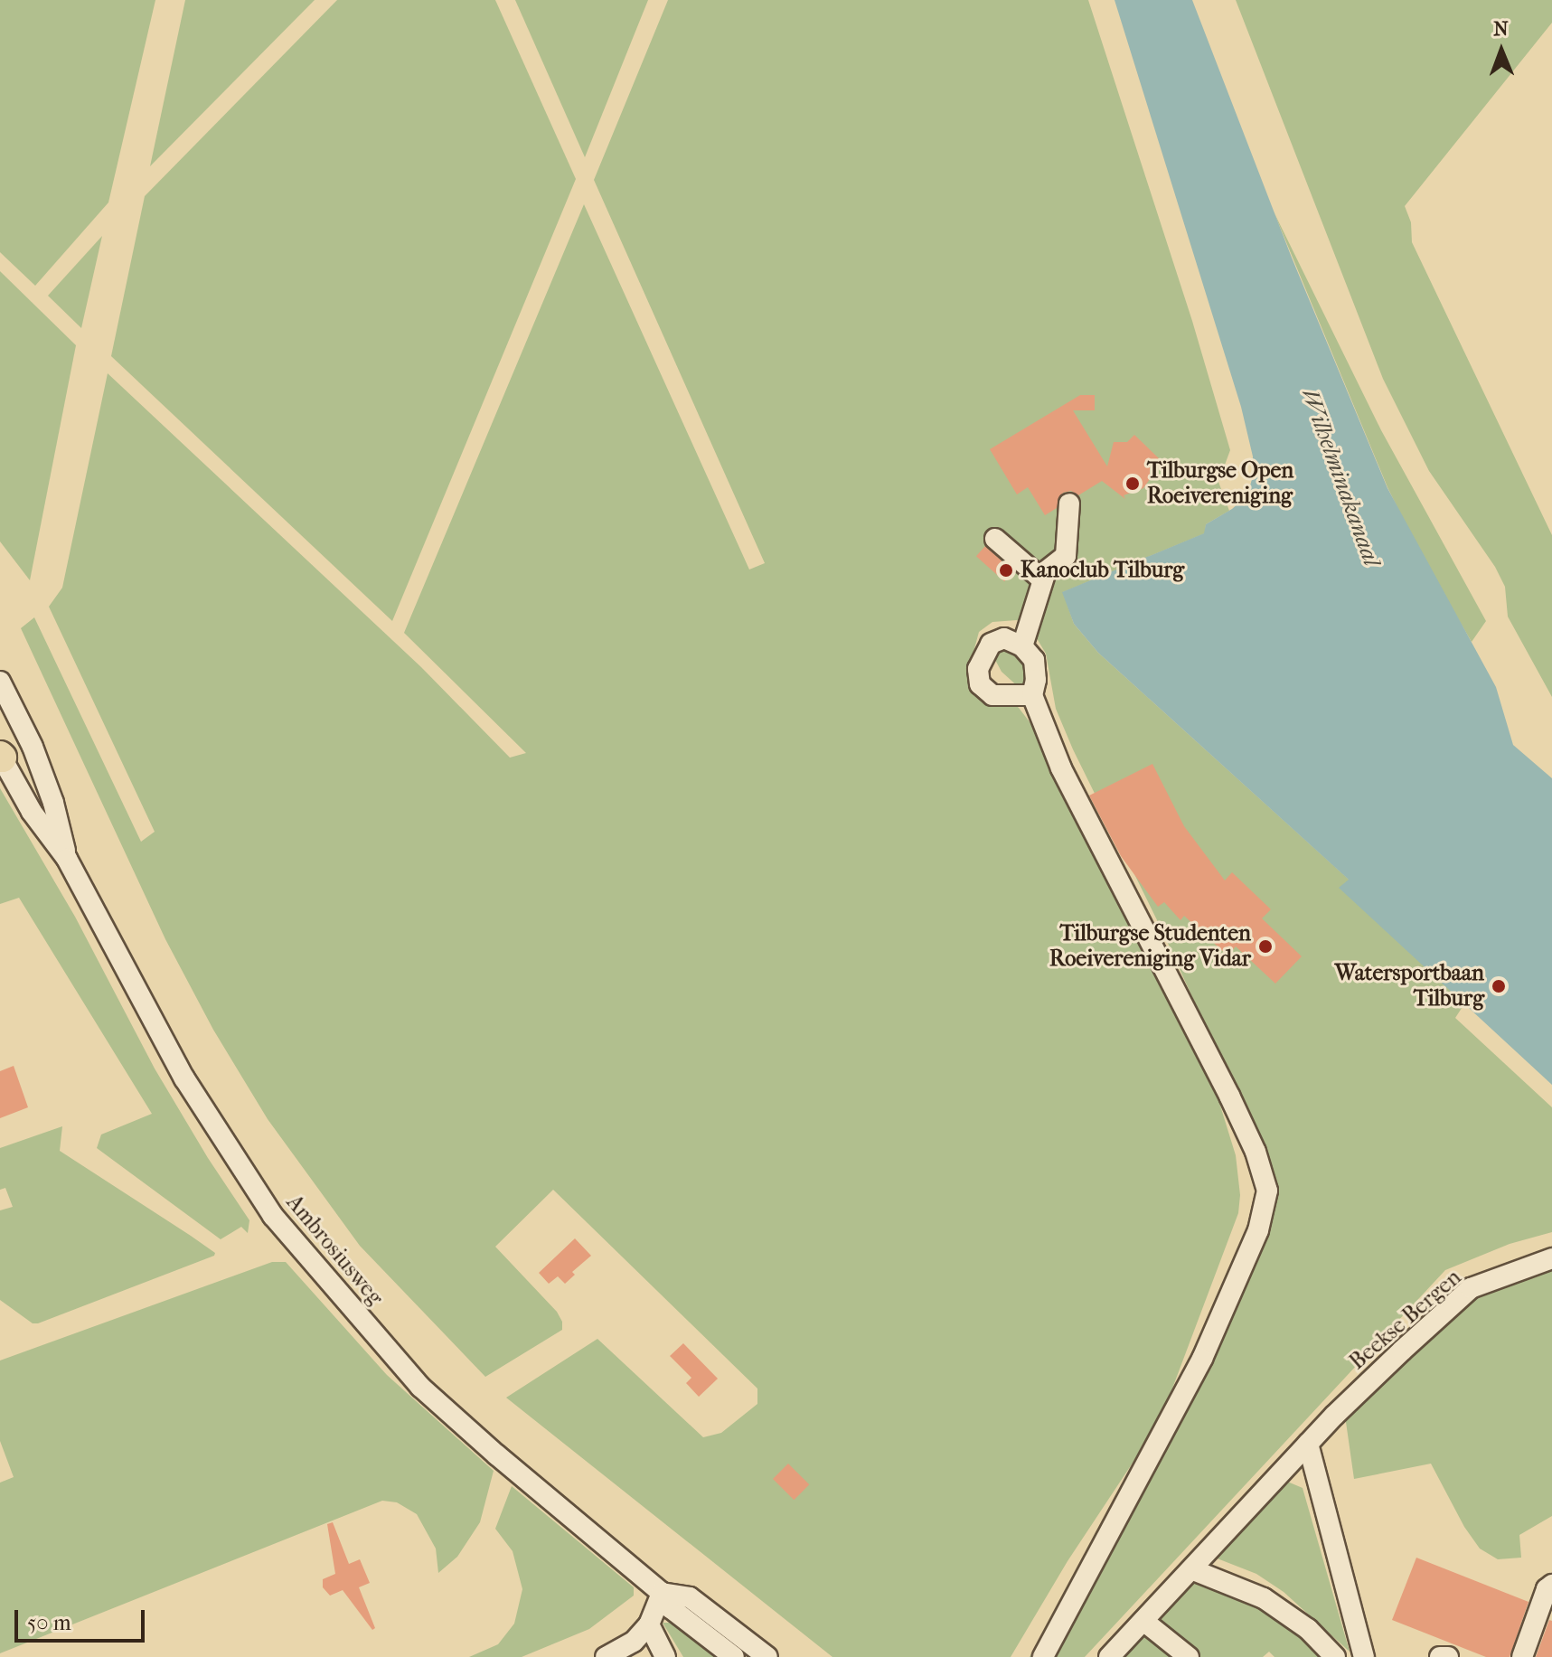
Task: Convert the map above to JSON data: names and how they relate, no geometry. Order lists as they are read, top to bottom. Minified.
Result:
{"streets":{"street":["Ambrosiusweg","Beekse Bergen"]},"water":["Wilhelminakanaal"],"places":["Tilburgse Open Roeivereniging","Kanoclub Tilburg","Tilburgse Studenten Roeivereniging Vidar","Watersportbaan Tilburg"],"scale_bar":"50 m","north":"top"}
